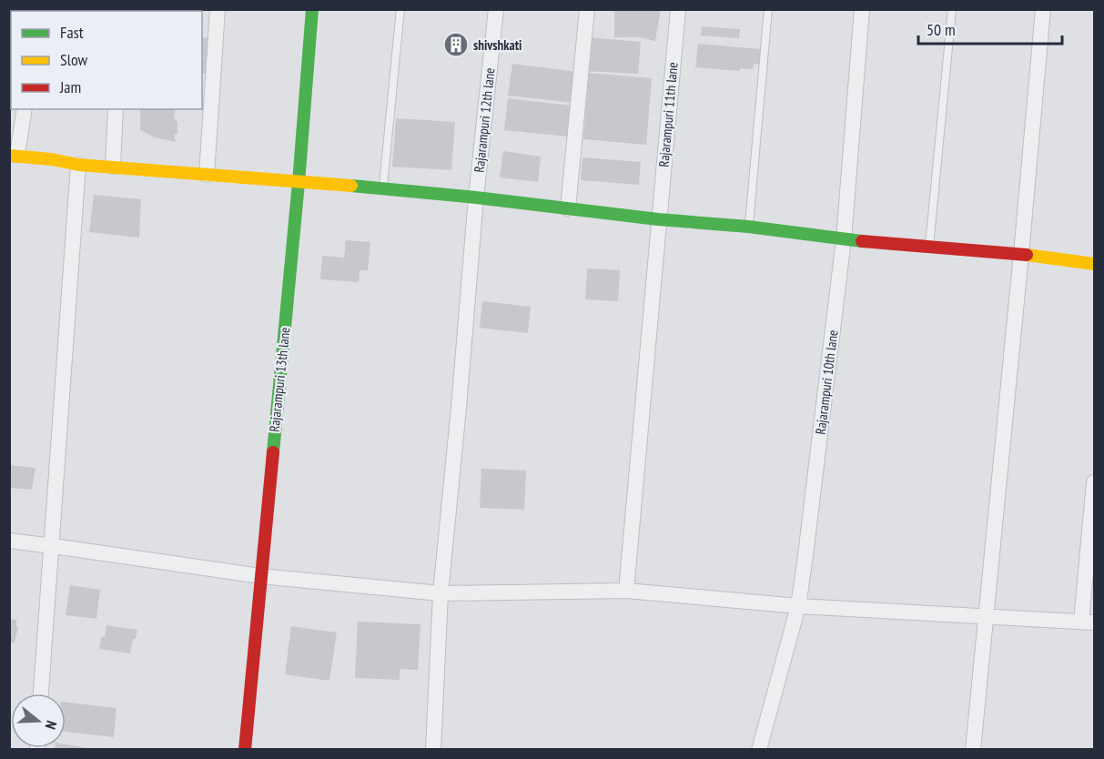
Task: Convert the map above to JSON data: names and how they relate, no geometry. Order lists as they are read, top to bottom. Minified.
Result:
{"streets":{"street":["Rajarampuri 11th lane","Rajarampuri 12th lane","Rajarampuri 13th lane","Rajarampuri 10th lane"]},"places":{"building":["shivshkati"]},"legend":["Fast","Slow","Jam"],"scale_bar":"50 m","north":"right"}
